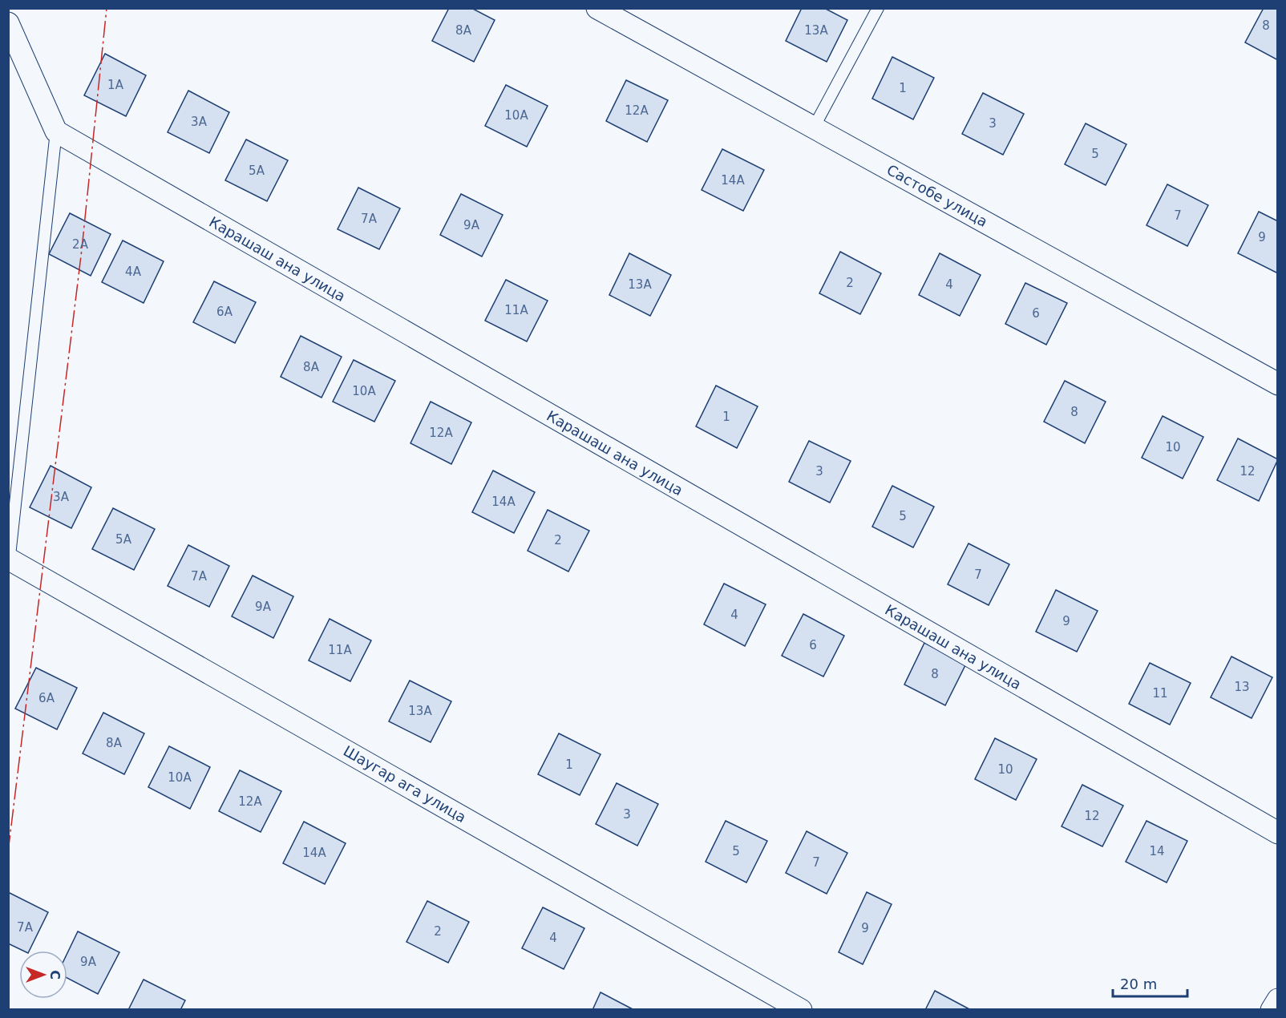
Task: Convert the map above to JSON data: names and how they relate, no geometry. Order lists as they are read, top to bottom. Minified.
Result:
{"streets":{"street":["Састобе улица","Карашаш ана улица","Шаугар ага улица"]},"house_numbers":["8","8А","13A","1А","1","12А","10А","3А","3","5","5А","14А","7","7А","9А","9","2А","4А","2","13А","4","11А","6А","6","8А","10А","8","1","12А","10","3","12","3А","14А","5","5А","2","7","7А","9А","4","9","6","11А","8","13","11","6А","13А","8А","1","10","10А","12А","3","12","5","14","14А","7","7A","9","2","4","9A"],"scale_bar":"20 m","north":"right"}
